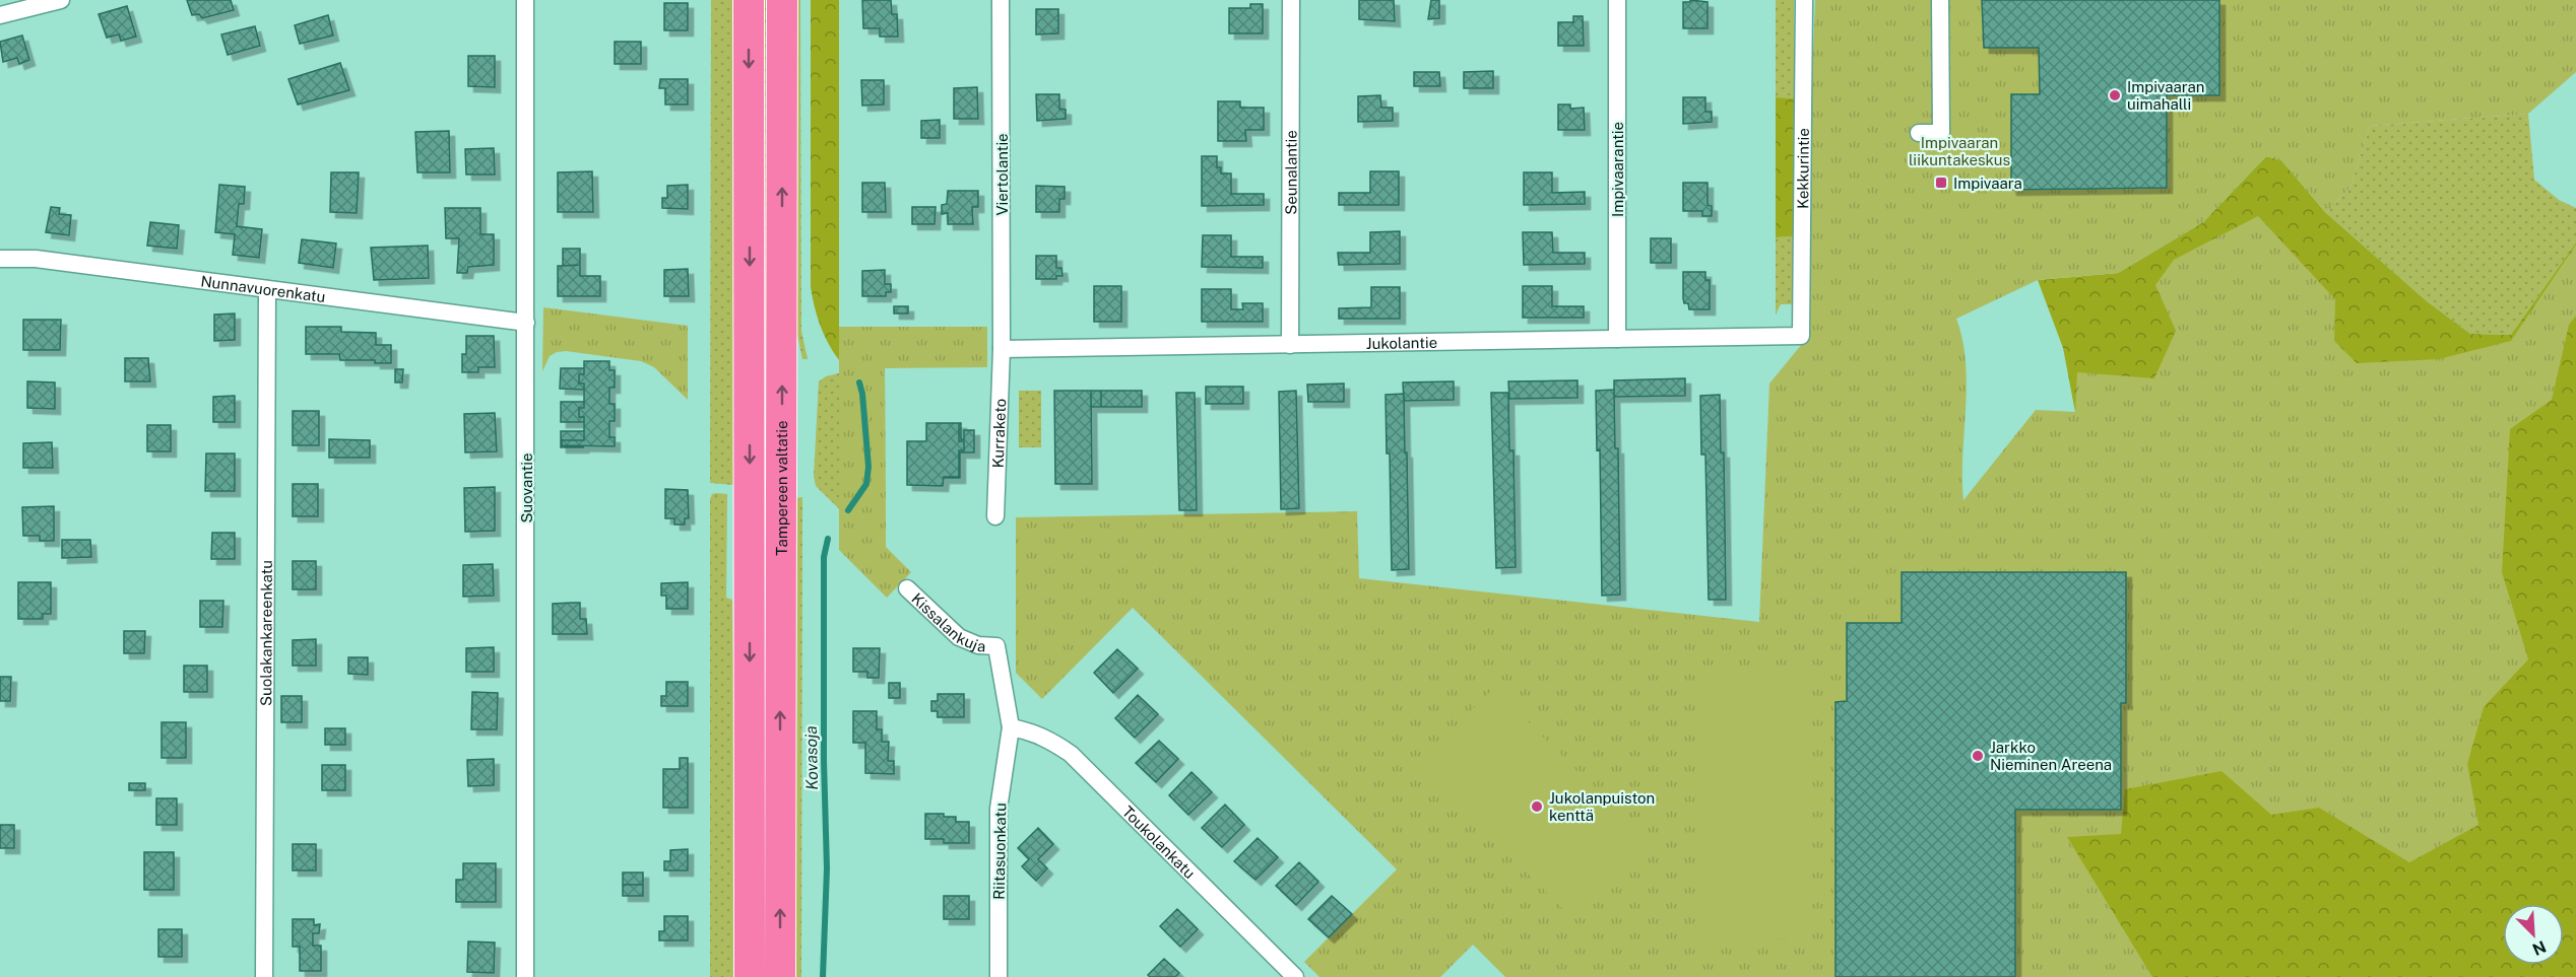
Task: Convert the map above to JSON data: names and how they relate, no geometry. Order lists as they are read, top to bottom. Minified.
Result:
{"streets":{"highway":["Tampereen valtatie"],"street":["Kekkurintie","Impivaarantie","Seunalantie","Viertolantie","Nunnavuorenkatu","Jukolantie","Kurraketo","Suovantie","Kissalankuja","Suolakankareenkatu","Toukolankatu","Riitasuonkatu"]},"crossings":[["Kekkurintie","Jukolantie"],["Impivaarantie","Jukolantie"],["Seunalantie","Jukolantie"],["Viertolantie","Jukolantie"],["Viertolantie","Kurraketo"],["Nunnavuorenkatu","Suovantie"],["Nunnavuorenkatu","Suolakankareenkatu"],["Jukolantie","Kurraketo"],["Kissalankuja","Riitasuonkatu"],["Toukolankatu","Riitasuonkatu"]],"water":["Kovasoja"],"parks":["Impivaaran liikuntakeskus"],"places":{"other":["Impivaaran uimahalli","Jarkko Nieminen Areena","Jukolanpuiston kenttä"],"transit":["Impivaara"]},"north":"bottom right"}
